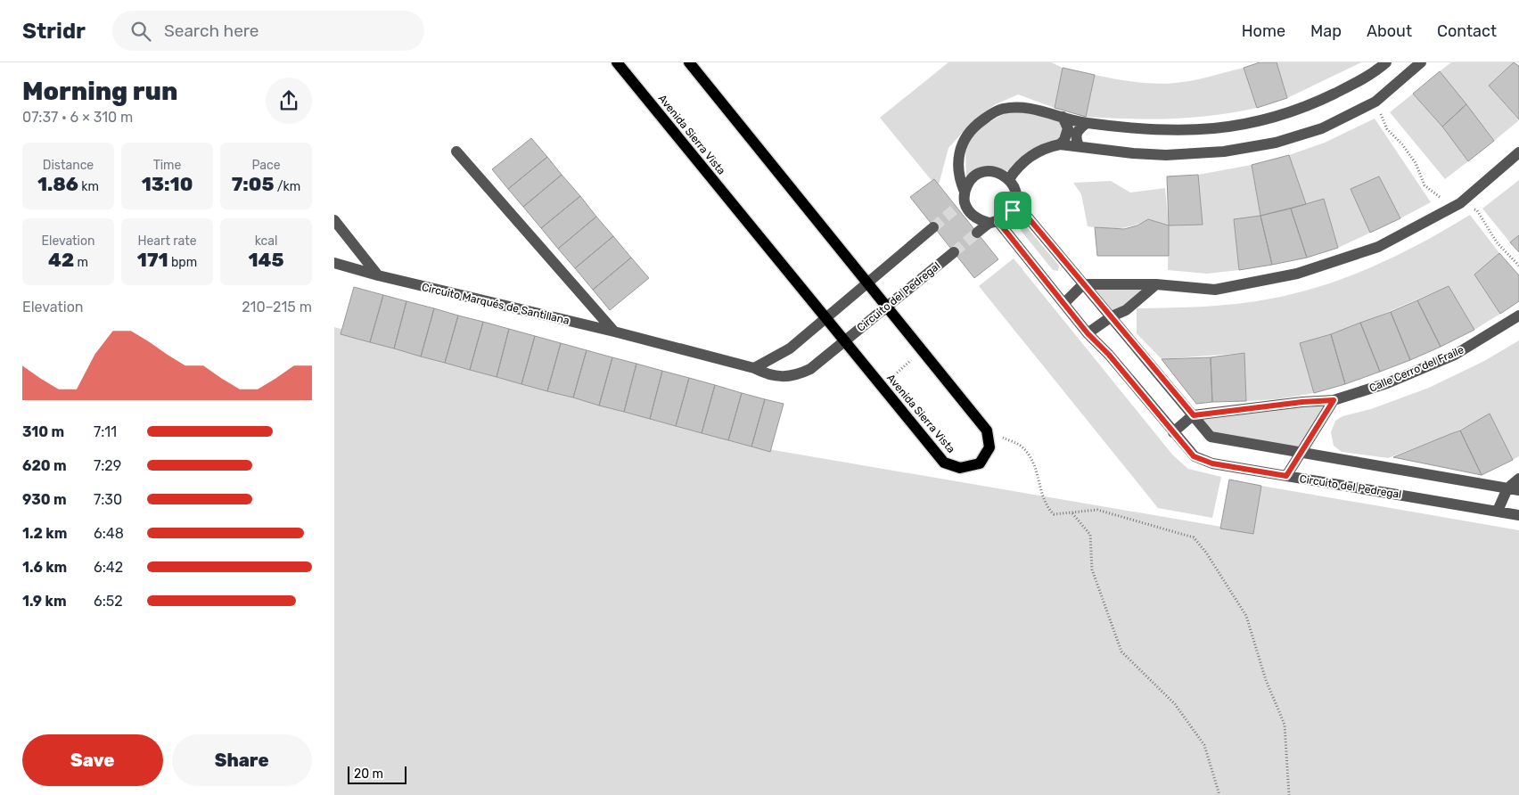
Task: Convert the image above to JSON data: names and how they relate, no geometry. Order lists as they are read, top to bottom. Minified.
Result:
{"streets":{"main road":["Avenida Sierra Vista"],"street":["Circuito del Pedregal","Circuito Marqués de Santillana","Calle Cerro del Fraile"]},"crossings":[["Avenida Sierra Vista","Circuito del Pedregal"],["Avenida Sierra Vista","Circuito Marqués de Santillana"],["Circuito del Pedregal","Circuito Marqués de Santillana"]],"scale_bar":"20 m","page":{"header":"Stridr","search":"Search here","nav":["Home","Map","About","Contact"],"heading":["Morning run","07:37 · 6 × 310 m"],"stats":[["Distance","1.86 km"],["Time","13:10"],["Pace","7:05 /km"],["Elevation","42 m"],["Heart rate","171 bpm"],["kcal","145"]],"chart":["Elevation","210–215 m"],"list":[{"name":"310 m","note":"7:11"},{"name":"620 m","note":"7:29"},{"name":"930 m","note":"7:30"},{"name":"1.2 km","note":"6:48"},{"name":"1.6 km","note":"6:42"},{"name":"1.9 km","note":"6:52"}],"buttons":["Save","Share"],"scale":"20 m"}}
